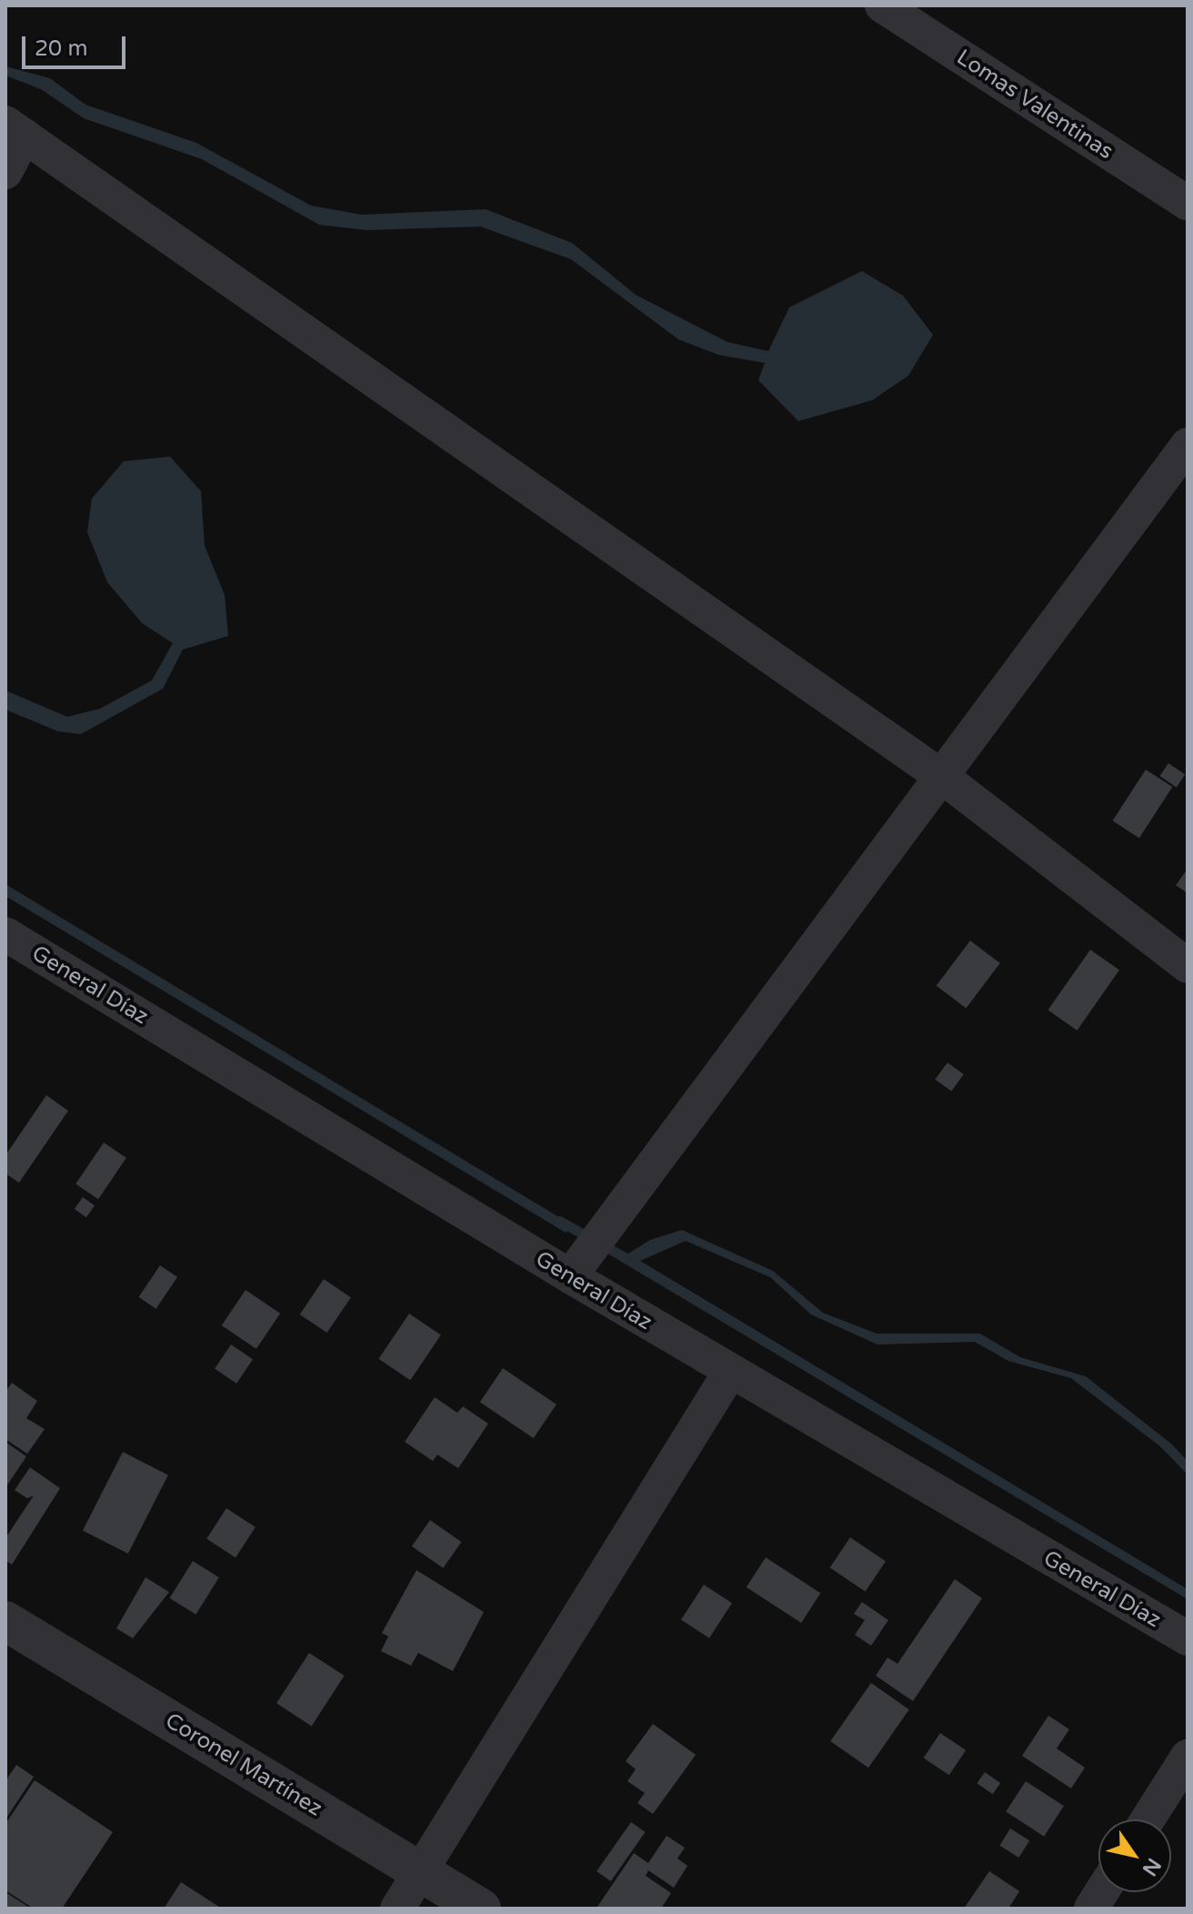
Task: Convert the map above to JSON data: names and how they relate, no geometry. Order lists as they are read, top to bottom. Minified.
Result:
{"streets":{"street":["Lomas Valentinas","General Díaz","Coronel Martínez"]},"scale_bar":"20 m","north":"bottom right"}
